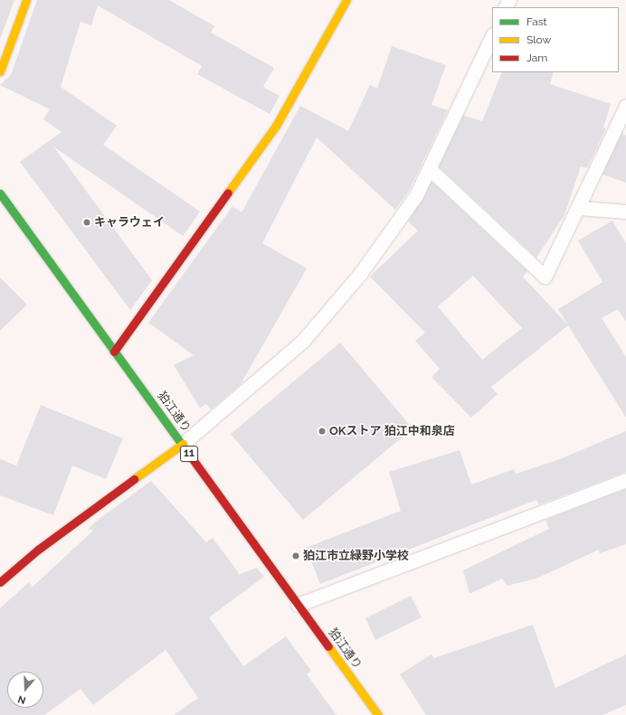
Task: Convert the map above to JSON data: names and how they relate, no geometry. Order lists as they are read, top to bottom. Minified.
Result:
{"streets":{"street":["狛江通り","11"]},"places":["キャラウェイ","OKストア 狛江中和泉店","狛江市立緑野小学校"],"legend":["Fast","Slow","Jam"],"north":"bottom"}
